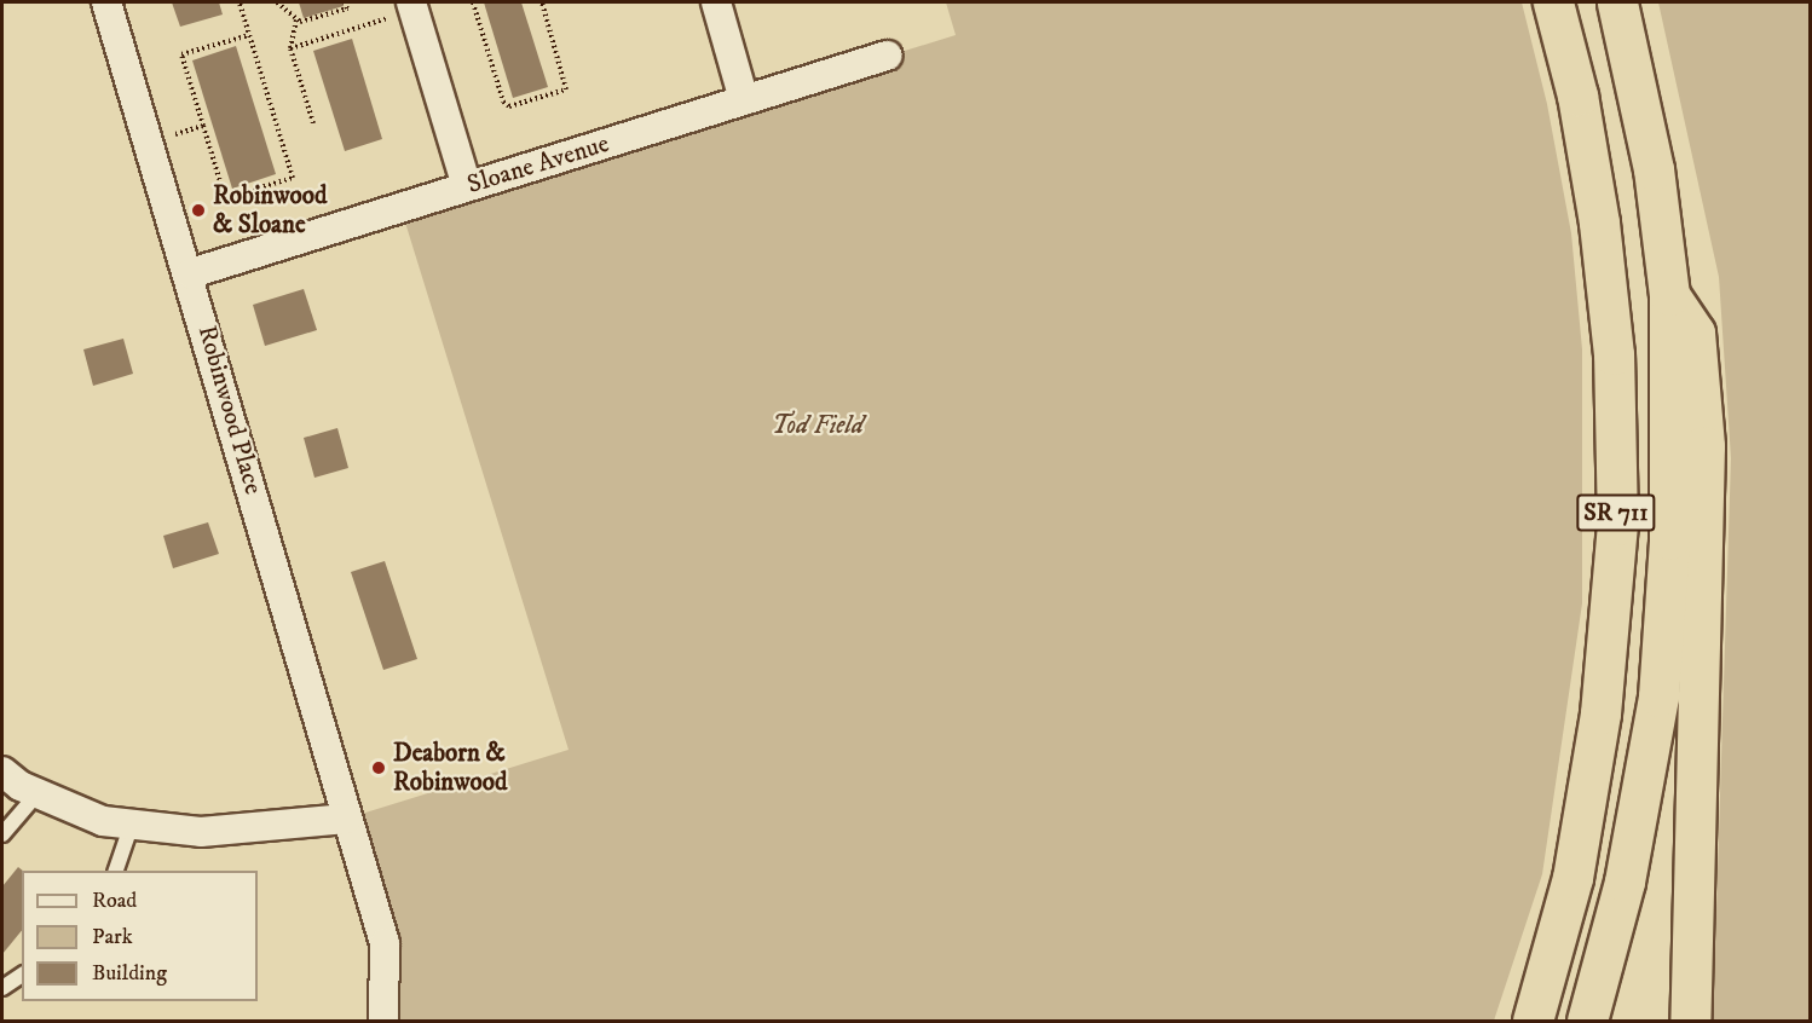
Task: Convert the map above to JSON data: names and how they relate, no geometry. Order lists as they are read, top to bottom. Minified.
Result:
{"streets":{"highway":["SR 711"],"street":["Sloane Avenue","Robinwood Place"]},"crossings":[["Sloane Avenue","Robinwood Place"]],"parks":["Tod Field"],"places":["Robinwood & Sloane","Deaborn & Robinwood"],"legend":["Road","Park","Building"]}
